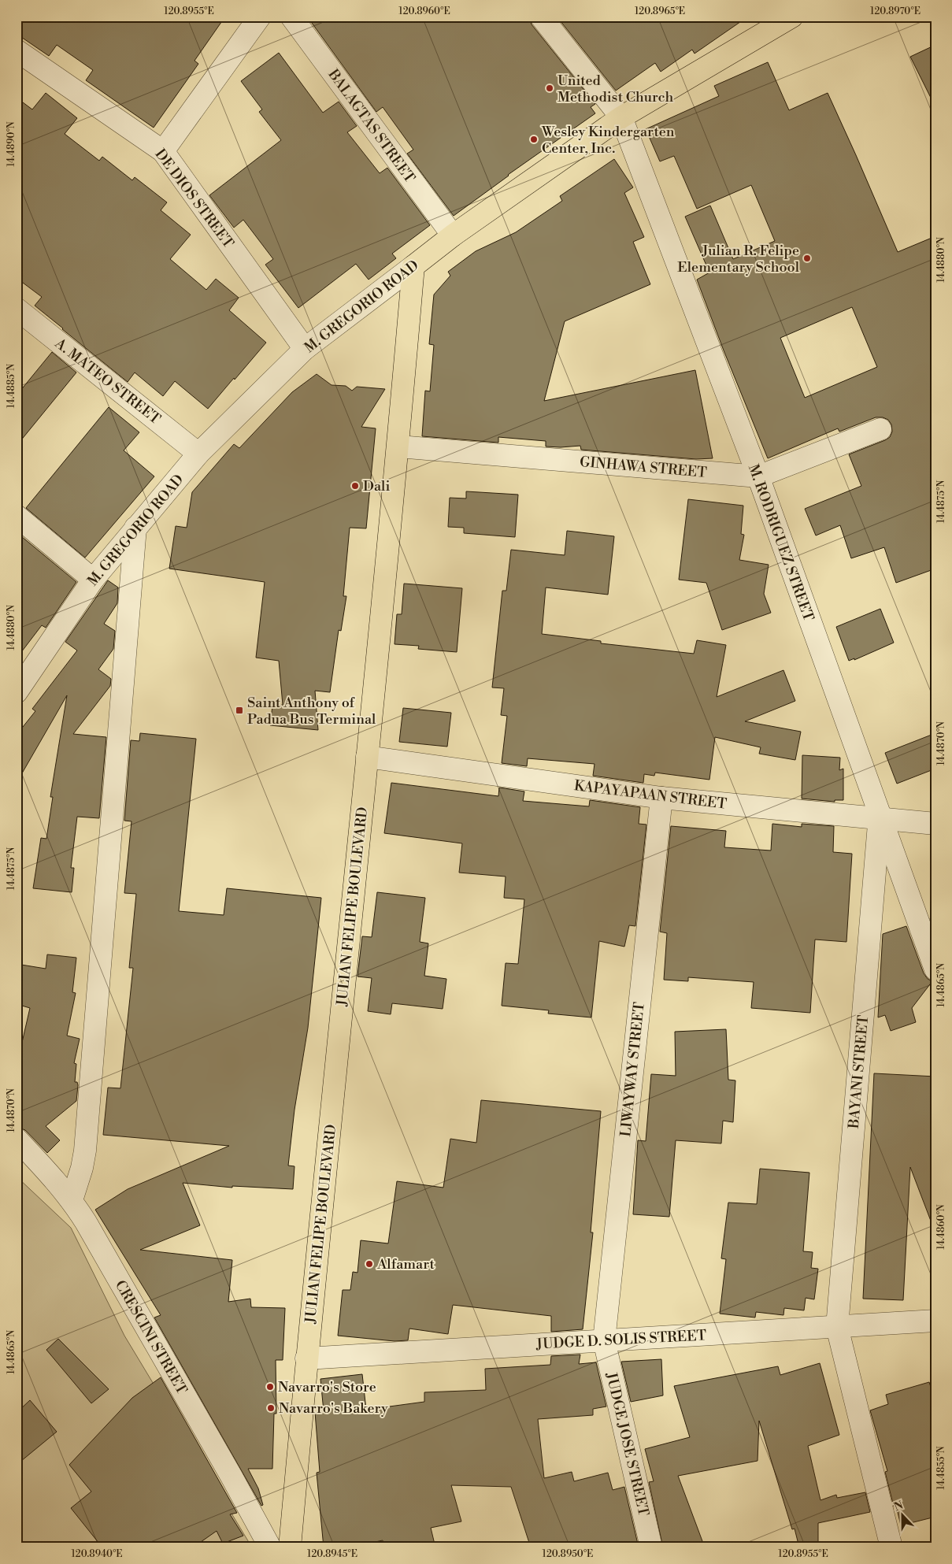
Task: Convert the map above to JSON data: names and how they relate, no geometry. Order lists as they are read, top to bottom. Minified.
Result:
{"streets":{"main road":["M. GREGORIO ROAD","JULIAN FELIPE BOULEVARD"],"street":["BALAGTAS STREET","DE DIOS STREET","A. MATEO STREET","GINHAWA STREET","M. RODRIGUEZ STREET","KAPAYAPAAN STREET","LIWAYWAY STREET","BAYANI STREET","CRESCINI STREET","JUDGE D. SOLIS STREET","JUDGE JOSE STREET"]},"crossings":[["BALAGTAS STREET","M. GREGORIO ROAD"],["DE DIOS STREET","M. GREGORIO ROAD"],["M. GREGORIO ROAD","A. MATEO STREET"],["M. GREGORIO ROAD","M. RODRIGUEZ STREET"],["M. GREGORIO ROAD","JULIAN FELIPE BOULEVARD"],["GINHAWA STREET","M. RODRIGUEZ STREET"],["GINHAWA STREET","JULIAN FELIPE BOULEVARD"],["M. RODRIGUEZ STREET","KAPAYAPAAN STREET"],["M. RODRIGUEZ STREET","BAYANI STREET"],["KAPAYAPAAN STREET","JULIAN FELIPE BOULEVARD"],["KAPAYAPAAN STREET","LIWAYWAY STREET"],["KAPAYAPAAN STREET","BAYANI STREET"],["JULIAN FELIPE BOULEVARD","JUDGE D. SOLIS STREET"],["LIWAYWAY STREET","JUDGE D. SOLIS STREET"],["LIWAYWAY STREET","JUDGE JOSE STREET"],["BAYANI STREET","JUDGE D. SOLIS STREET"],["JUDGE D. SOLIS STREET","JUDGE JOSE STREET"]],"places":{"other":["United Methodist Church","Wesley Kindergarten Center, Inc.","Julian R. Felipe Elementary School","Dali","Alfamart","Navarro's Store","Navarro's Bakery"],"transit":["Saint Anthony of Padua Bus Terminal"]},"north":"top","coordinates":["120.8955°E","120.8960°E","120.8965°E","120.8970°E","14.4890°N","14.4880°N","14.4885°N","14.4875°N","14.4870°N","14.4865°N","14.4860°N","14.4855°N","120.8940°E","120.8945°E","120.8950°E"]}
